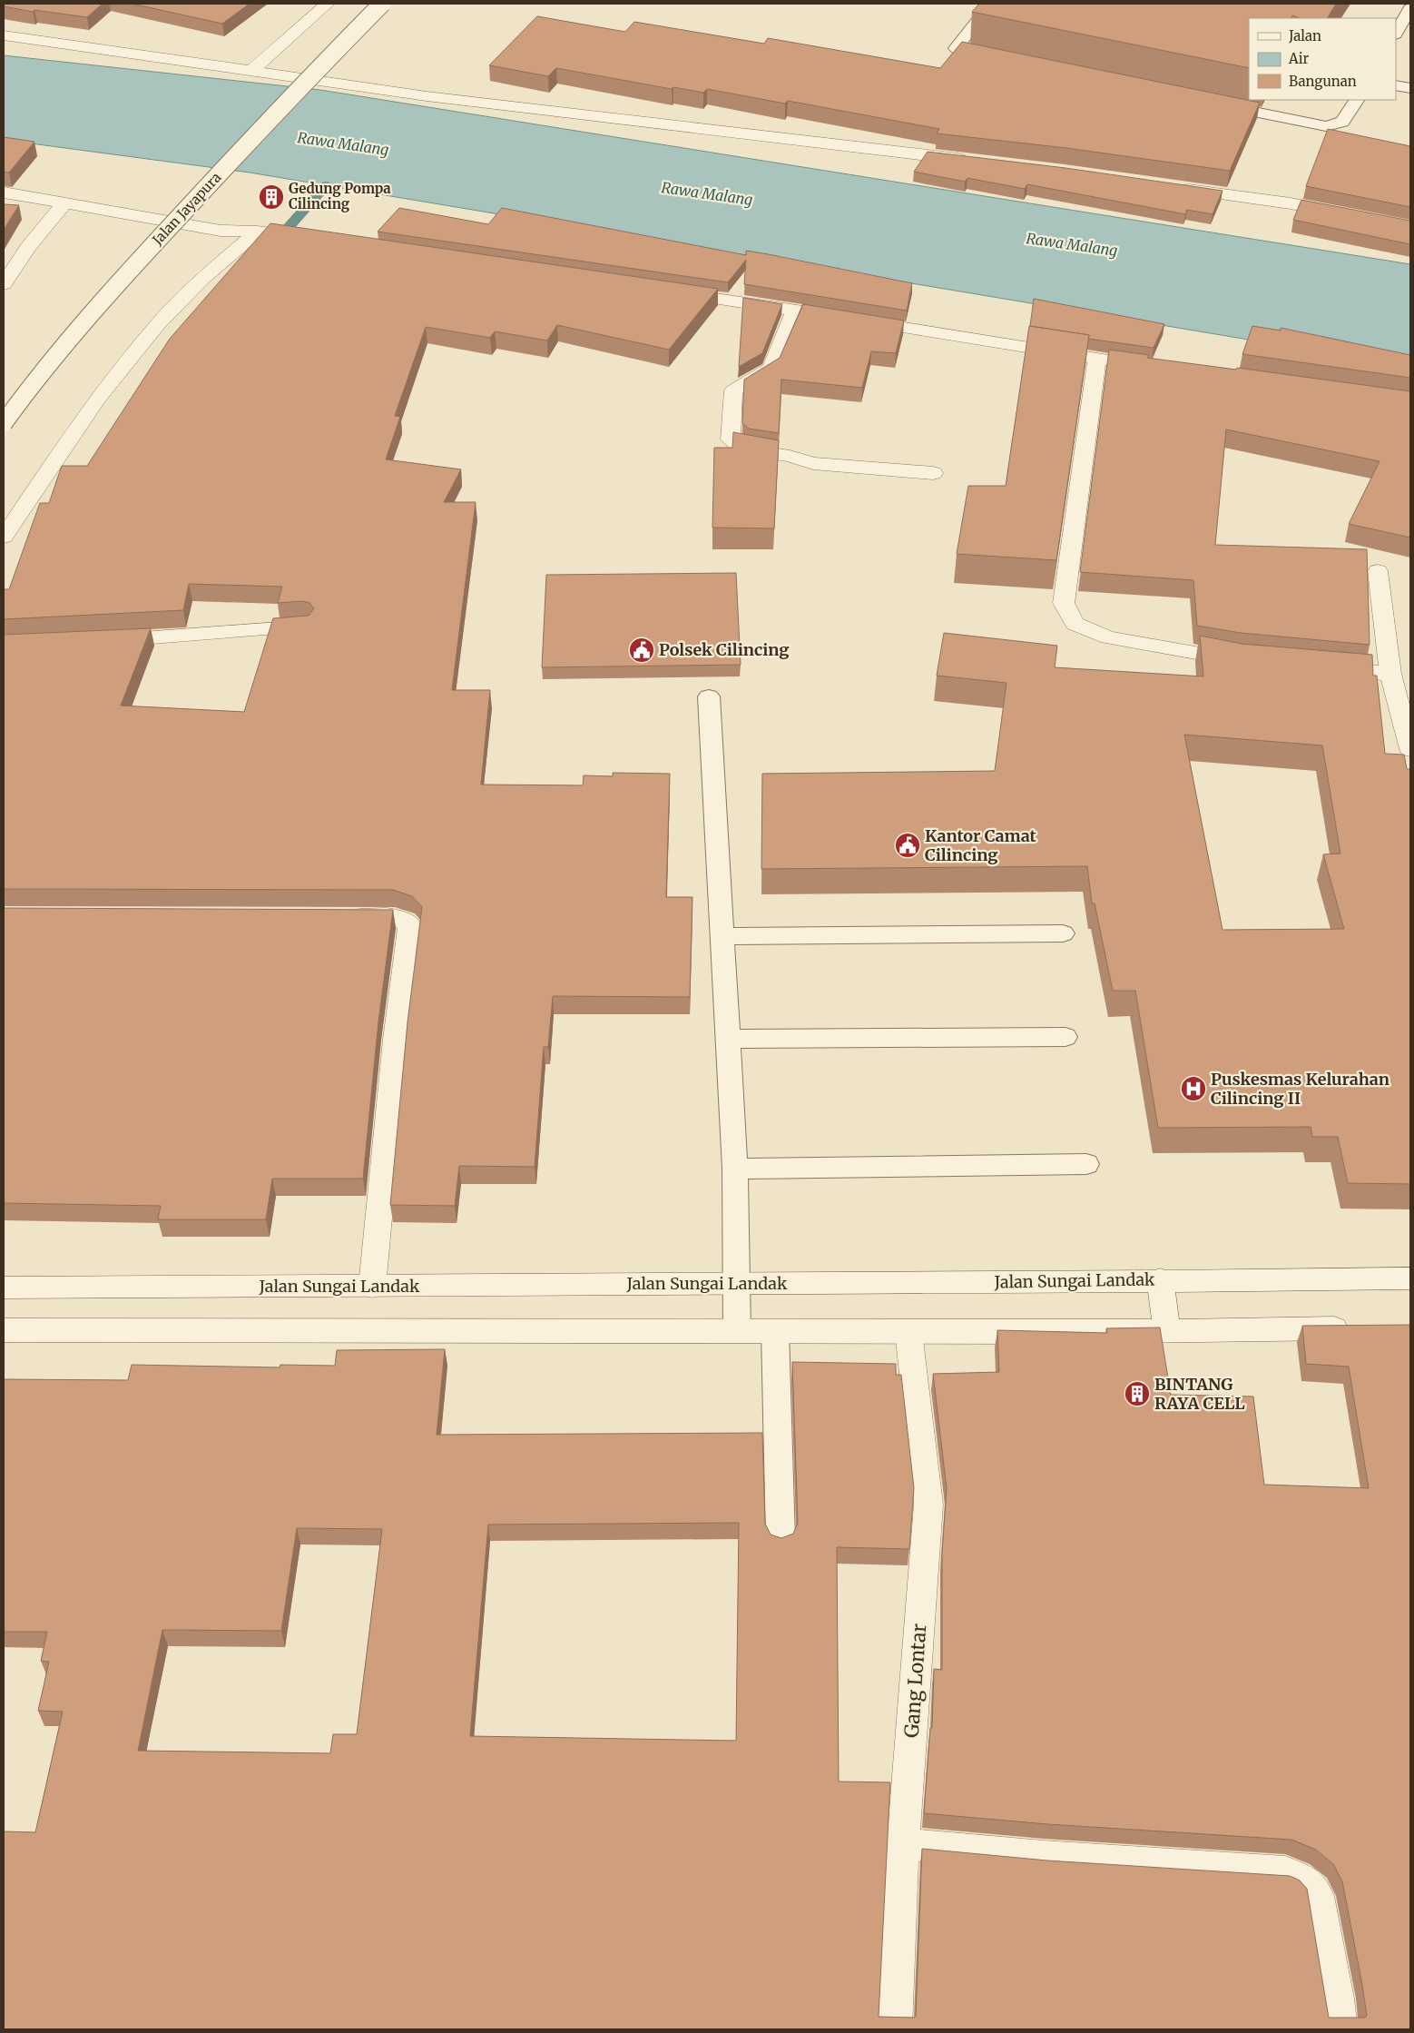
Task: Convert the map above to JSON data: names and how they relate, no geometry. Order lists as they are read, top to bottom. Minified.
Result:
{"streets":{"street":["Jalan Jayapura","Jalan Sungai Landak","Gang Lontar"]},"water":["Rawa Malang"],"places":{"building":["Gedung Pompa Cilincing","BINTANG RAYA CELL"],"public building":["Polsek Cilincing","Kantor Camat Cilincing"],"hospital":["Puskesmas Kelurahan Cilincing II"]},"legend":["Jalan","Air","Bangunan"]}
